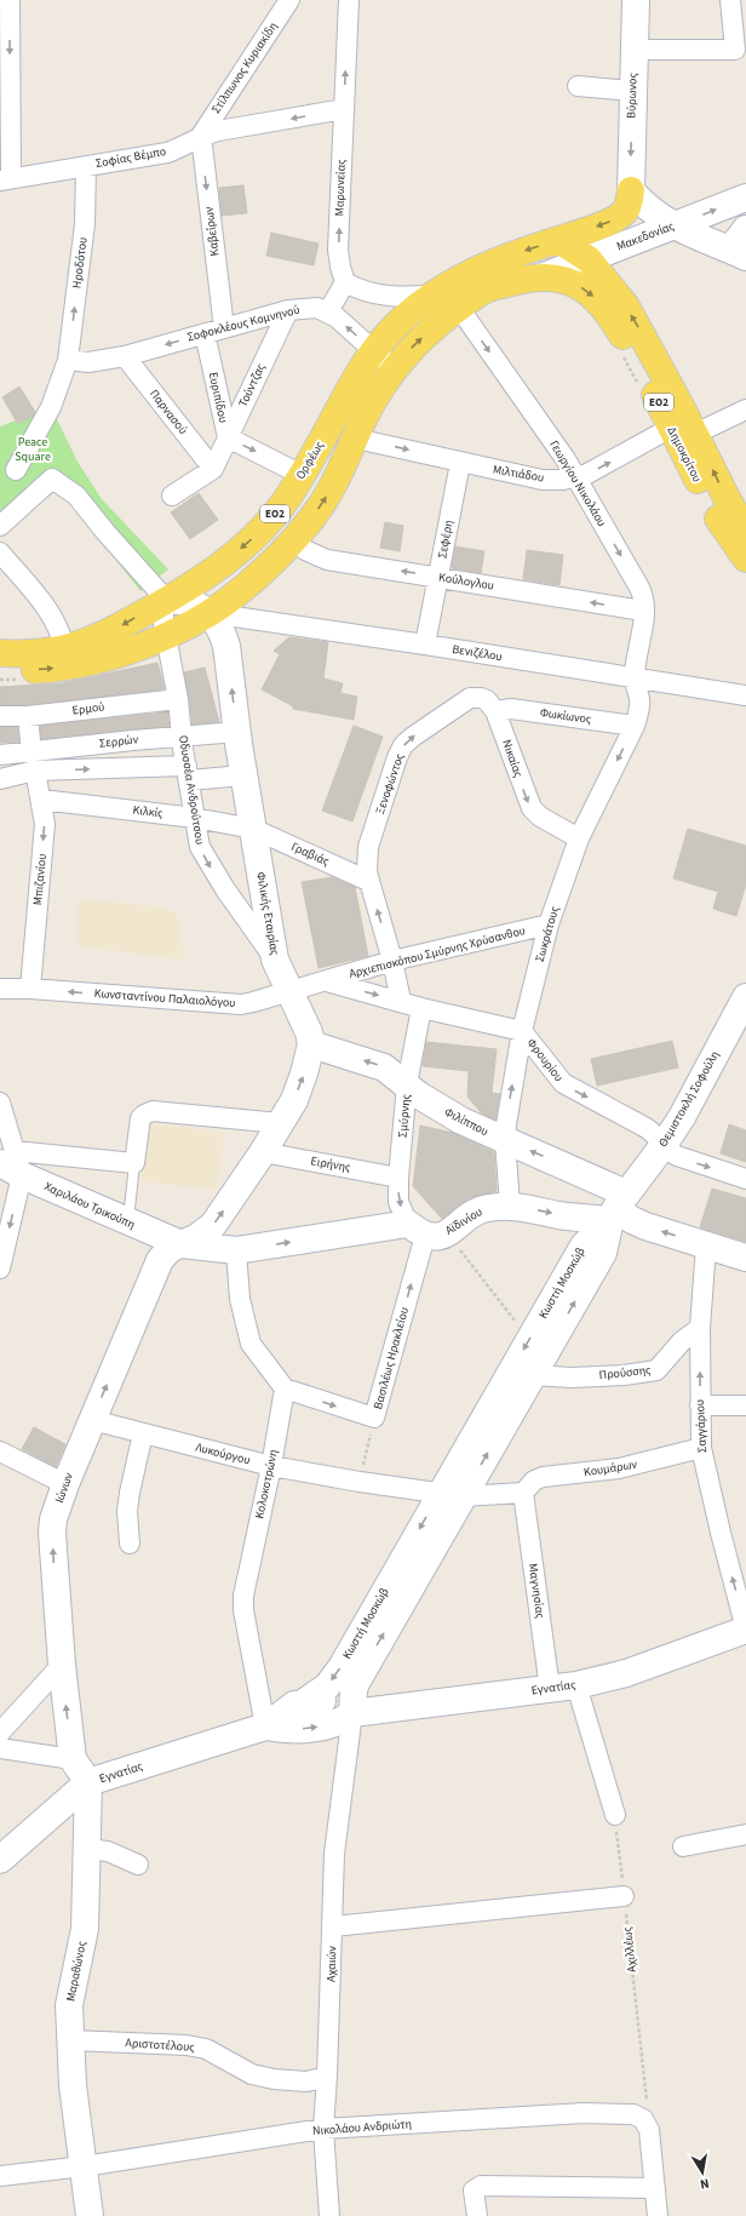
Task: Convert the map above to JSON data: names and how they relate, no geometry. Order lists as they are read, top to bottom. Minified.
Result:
{"streets":{"main road":["ΕΟ2","Δημοκρίτου","Ορφέως"],"street":["Στίλπωνος Κυριακίδη","Βύρωνος","Σοφίας Βέμπο","Μαρωνείας","Καβείρων","Μακεδονίας","Ηροδότου","Σοφοκλέους Κομνηνού","Τούντζας","Ευριπίδου","Παρνασού","Μιλτιάδου","Γεωργίου Νικολάου","Σεφέρη","Κούλογλου","Βενιζέλου","Ερμού","Φωκίωνος","Σερρών","Νικαίας","Ξενοφώντος","Οδυσσέα Ανδρούτσου","Κιλκίς","Γραβιάς","Μπιζανίου","Φιλικής Εταιρίας","Σωκράτους","Αρχιεπισκόπου Σμύρνης Χρύσανθου","Κωνσταντίνου Παλαιολόγου","Φρουρίου","Θεμιστοκλή Σοφούλη","Σμύρνης","Φιλίππου","Ειρήνης","Χαριλάου Τρικούπη","Αϊδινίου","Κωστή Μοσκώβ","Βασιλέως Ηρακλείου","Προύσσης","Σαγγάριου","Λυκούργου","Κουμάρων","Κολοκοτρώνη","Ιώνων","Μαγνησίας","Εγνατίας","Αχαιών","Μαραθώνος","Αριστοτέλους","Νικολάου Ανδριώτη"],"path":["Αχιλλέως"]},"crossings":[["Στίλπωνος Κυριακίδη","Σοφίας Βέμπο"],["Στίλπωνος Κυριακίδη","Καβείρων"],["Βύρωνος","Ορφέως"],["Σοφίας Βέμπο","Μαρωνείας"],["Σοφίας Βέμπο","Καβείρων"],["Σοφίας Βέμπο","Ηροδότου"],["Καβείρων","Σοφοκλέους Κομνηνού"],["Μακεδονίας","ΕΟ2"],["Μακεδονίας","Δημοκρίτου"],["Ηροδότου","Σοφοκλέους Κομνηνού"],["Σοφοκλέους Κομνηνού","Τούντζας"],["Σοφοκλέους Κομνηνού","Ευριπίδου"],["Σοφοκλέους Κομνηνού","Παρνασού"],["Τούντζας","Ευριπίδου"],["Τούντζας","Παρνασού"],["Ευριπίδου","Ορφέως"],["ΕΟ2","Δημοκρίτου"],["ΕΟ2","Ορφέως"],["ΕΟ2","Μιλτιάδου"],["ΕΟ2","Γεωργίου Νικολάου"],["ΕΟ2","Κούλογλου"],["ΕΟ2","Βενιζέλου"],["ΕΟ2","Οδυσσέα Ανδρούτσου"],["ΕΟ2","Φιλικής Εταιρίας"],["Δημοκρίτου","Μιλτιάδου"],["Ορφέως","Οδυσσέα Ανδρούτσου"],["Ορφέως","Φιλικής Εταιρίας"],["Μιλτιάδου","Γεωργίου Νικολάου"],["Μιλτιάδου","Σεφέρη"],["Γεωργίου Νικολάου","Κούλογλου"],["Γεωργίου Νικολάου","Βενιζέλου"],["Γεωργίου Νικολάου","Σωκράτους"],["Σεφέρη","Κούλογλου"],["Σεφέρη","Βενιζέλου"],["Βενιζέλου","Φιλικής Εταιρίας"],["Βενιζέλου","Σωκράτους"],["Ερμού","Οδυσσέα Ανδρούτσου"],["Ερμού","Μπιζανίου"],["Φωκίωνος","Νικαίας"],["Φωκίωνος","Ξενοφώντος"],["Φωκίωνος","Σωκράτους"],["Σερρών","Οδυσσέα Ανδρούτσου"],["Σερρών","Μπιζανίου"],["Σερρών","Φιλικής Εταιρίας"],["Νικαίας","Ξενοφώντος"],["Νικαίας","Σωκράτους"],["Ξενοφώντος","Γραβιάς"],["Οδυσσέα Ανδρούτσου","Κιλκίς"],["Οδυσσέα Ανδρούτσου","Φιλικής Εταιρίας"],["Κιλκίς","Γραβιάς"],["Κιλκίς","Μπιζανίου"],["Κιλκίς","Φιλικής Εταιρίας"],["Γραβιάς","Φιλικής Εταιρίας"],["Μπιζανίου","Κωνσταντίνου Παλαιολόγου"],["Φιλικής Εταιρίας","Κωνσταντίνου Παλαιολόγου"],["Φιλικής Εταιρίας","Φιλίππου"],["Σωκράτους","Αρχιεπισκόπου Σμύρνης Χρύσανθου"],["Σωκράτους","Φρουρίου"],["Σωκράτους","Φιλίππου"],["Σωκράτους","Αϊδινίου"],["Αρχιεπισκόπου Σμύρνης Χρύσανθου","Κωνσταντίνου Παλαιολόγου"],["Αρχιεπισκόπου Σμύρνης Χρύσανθου","Φρουρίου"],["Κωνσταντίνου Παλαιολόγου","Φρουρίου"],["Φρουρίου","Θεμιστοκλή Σοφούλη"],["Φρουρίου","Σμύρνης"],["Θεμιστοκλή Σοφούλη","Φιλίππου"],["Θεμιστοκλή Σοφούλη","Αϊδινίου"],["Θεμιστοκλή Σοφούλη","Κωστή Μοσκώβ"],["Σμύρνης","Φιλίππου"],["Σμύρνης","Ειρήνης"],["Σμύρνης","Αϊδινίου"],["Σμύρνης","Βασιλέως Ηρακλείου"],["Φιλίππου","Αϊδινίου"],["Φιλίππου","Κωστή Μοσκώβ"],["Φιλίππου","Σαγγάριου"],["Χαριλάου Τρικούπη","Αϊδινίου"],["Χαριλάου Τρικούπη","Ιώνων"],["Αϊδινίου","Κωστή Μοσκώβ"],["Αϊδινίου","Βασιλέως Ηρακλείου"],["Κωστή Μοσκώβ","Προύσσης"],["Κωστή Μοσκώβ","Λυκούργου"],["Κωστή Μοσκώβ","Εγνατίας"],["Κωστή Μοσκώβ","Αχαιών"],["Βασιλέως Ηρακλείου","Λυκούργου"],["Προύσσης","Σαγγάριου"],["Σαγγάριου","Κουμάρων"],["Σαγγάριου","Εγνατίας"],["Λυκούργου","Κουμάρων"],["Λυκούργου","Κολοκοτρώνη"],["Λυκούργου","Ιώνων"],["Λυκούργου","Μαγνησίας"],["Κουμάρων","Μαγνησίας"],["Κολοκοτρώνη","Εγνατίας"],["Μαγνησίας","Εγνατίας"],["Εγνατίας","Αχαιών"],["Εγνατίας","Μαραθώνος"],["Αχιλλέως","Νικολάου Ανδριώτη"],["Αχαιών","Αριστοτέλους"],["Αχαιών","Νικολάου Ανδριώτη"],["Μαραθώνος","Αριστοτέλους"],["Μαραθώνος","Νικολάου Ανδριώτη"]],"one_way":["Βύρωνος","Σοφίας Βέμπο","Μαρωνείας","Καβείρων","Ηροδότου","Μιλτιάδου","Γεωργίου Νικολάου","Κούλογλου","Νικαίας","Ξενοφώντος","Οδυσσέα Ανδρούτσου","Μπιζανίου","Φρουρίου","Φιλίππου","Βασιλέως Ηρακλείου","Σαγγάριου"],"parks":["Peace Square"],"north":"bottom"}
